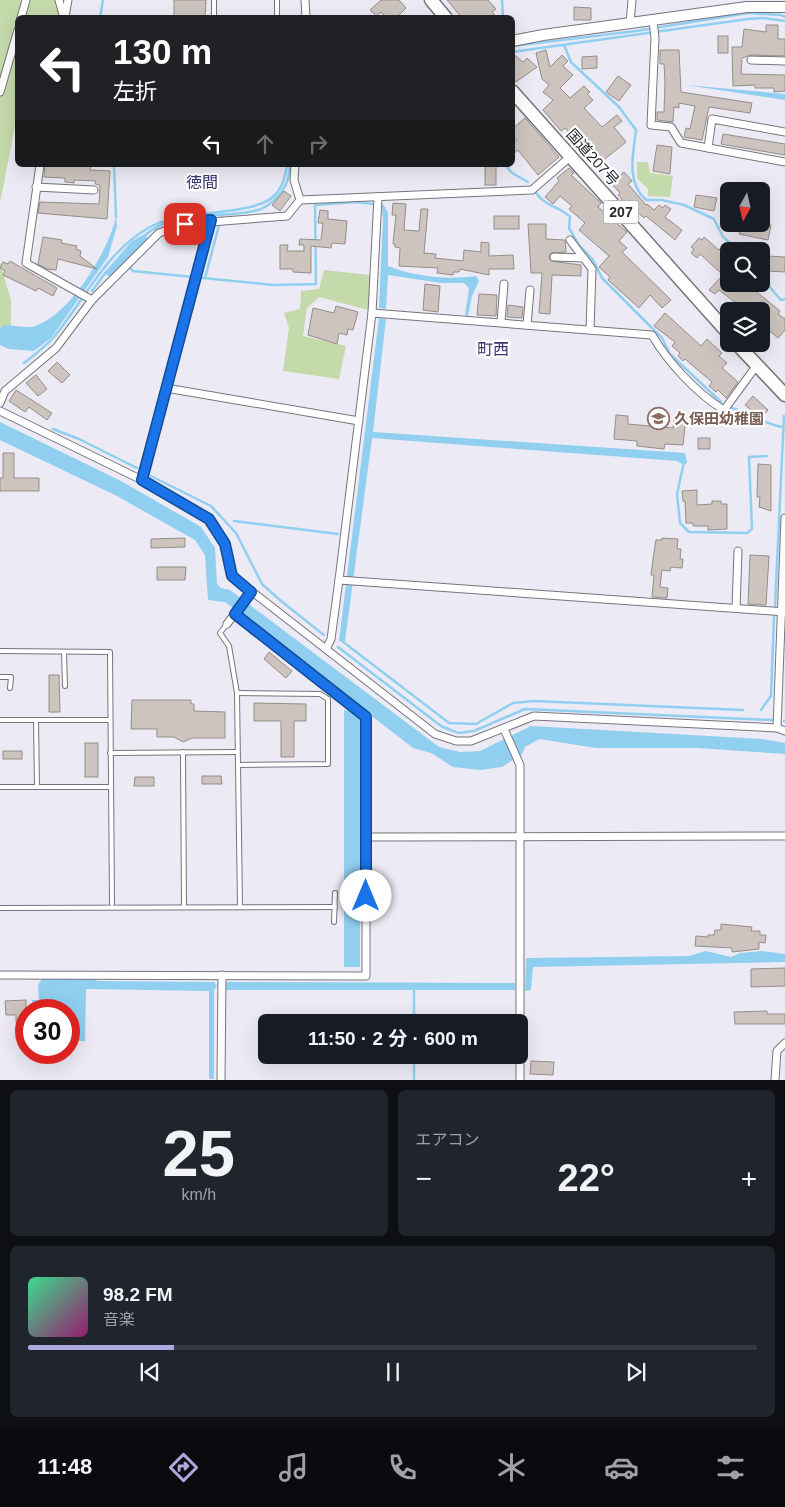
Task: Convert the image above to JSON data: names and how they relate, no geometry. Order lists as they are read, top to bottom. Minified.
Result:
{"streets":{"highway":["国道207号","207"]},"districts":["徳間","町西"],"places":{"school or university":["久保田幼稚園"]},"north":"bottom","page":{"turn":["130 m","左折"],"limit":"30","trip":"11:50 · 2 分 · 600 m","tile":[["25","km/h"],"エアコン"],"heat":["−","22°","+"],"song":["98.2 FM","音楽"],"tabs":"11:48"}}
